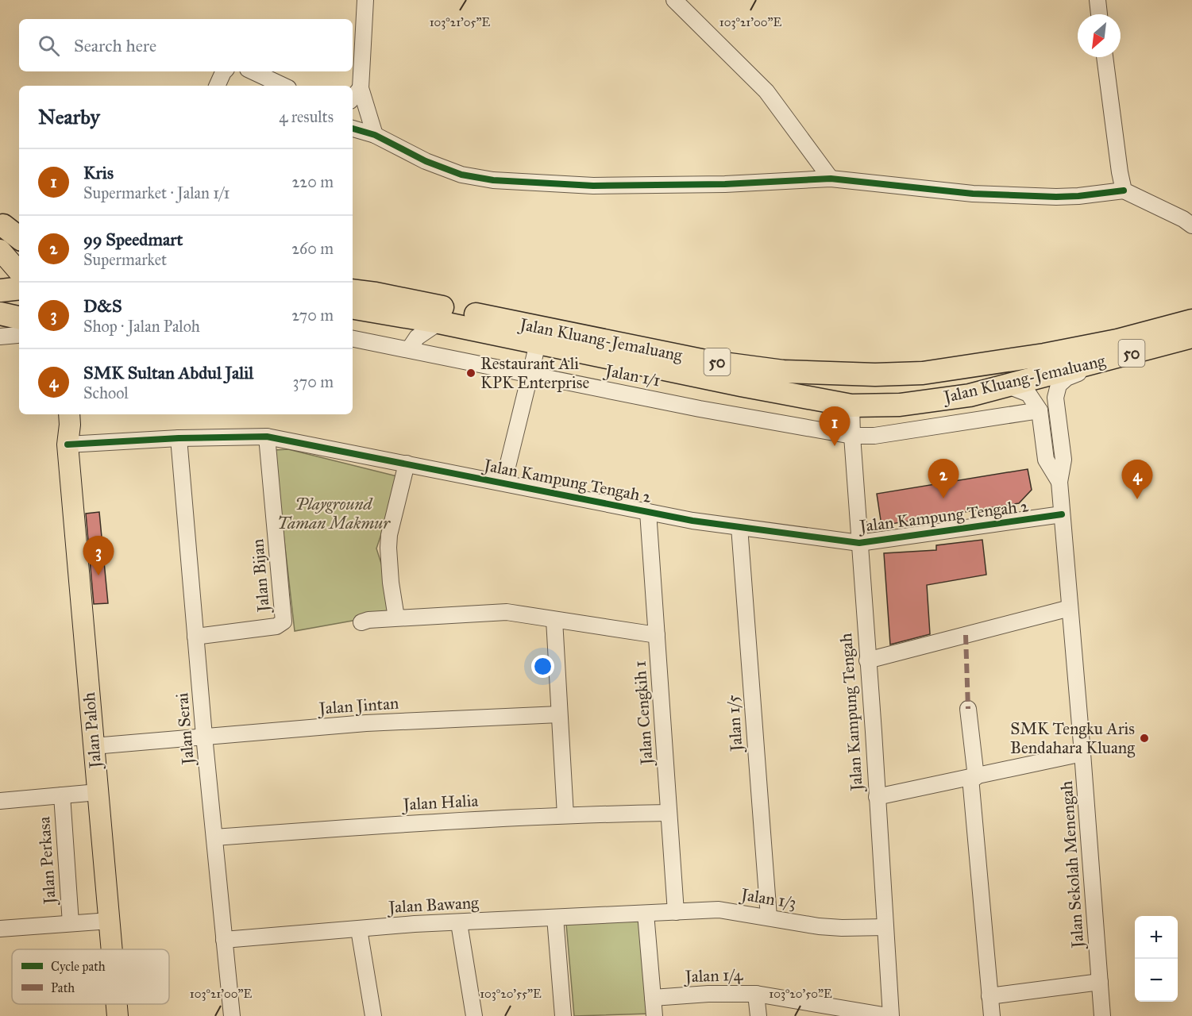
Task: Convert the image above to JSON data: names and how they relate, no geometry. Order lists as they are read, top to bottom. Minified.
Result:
{"streets":{"highway":["Jalan Kluang-Jemaluang","50"],"main road":["Jalan Paloh"],"street":["Jalan 1/1","Jalan Kampung Tengah 2","Jalan Bijan","Jalan Jintan","Jalan Kampung Tengah","Jalan Cengkih 1","Jalan 1/5","Jalan Serai","Jalan Halia","Jalan Perkasa","Jalan Sekolah Menengah","Jalan 1/3","Jalan Bawang","Jalan 1/4"]},"crossings":[["Jalan Kluang-Jemaluang","Jalan Kampung Tengah"],["Jalan Kluang-Jemaluang","Jalan Sekolah Menengah"],["Jalan 1/1","Jalan Kampung Tengah"],["Jalan 1/1","Jalan Sekolah Menengah"],["Jalan Kampung Tengah 2","Jalan Bijan"],["Jalan Kampung Tengah 2","Jalan Kampung Tengah"],["Jalan Kampung Tengah 2","Jalan Cengkih 1"],["Jalan Kampung Tengah 2","Jalan 1/5"],["Jalan Kampung Tengah 2","Jalan Serai"],["Jalan Kampung Tengah 2","Jalan Paloh"],["Jalan Kampung Tengah 2","Jalan Sekolah Menengah"],["Jalan Bijan","Jalan Serai"],["Jalan Jintan","Jalan Serai"],["Jalan Jintan","Jalan Paloh"],["Jalan Kampung Tengah","Jalan 1/3"],["Jalan Kampung Tengah","Jalan 1/4"],["Jalan Cengkih 1","Jalan Halia"],["Jalan Cengkih 1","Jalan 1/3"],["Jalan 1/5","Jalan 1/3"],["Jalan Serai","Jalan Halia"],["Jalan Serai","Jalan Bawang"],["Jalan 1/3","Jalan Bawang"]],"parks":["Playground Taman Makmur"],"places":["Restaurant Ali KPK Enterprise","SMK Tengku Aris Bendahara Kluang"],"legend":["Cycle path","Path"],"north":"bottom left","page":{"search":"Search here","heading":["Nearby","4 results"],"list":[{"mark":"1","name":"Kris","note":"Supermarket · Jalan 1/1","value":"220 m"},{"mark":"2","name":"99 Speedmart","note":"Supermarket","value":"260 m"},{"mark":"3","name":"D&S","note":"Shop · Jalan Paloh","value":"270 m"},{"mark":"4","name":"SMK Sultan Abdul Jalil","note":"School","value":"370 m"}],"pins":["1","2","4","3"],"map_buttons":["+","−"]},"coordinates":["103°21'05\"E","103°21'00\"E","103°20'55\"E","103°20'50\"E"]}
